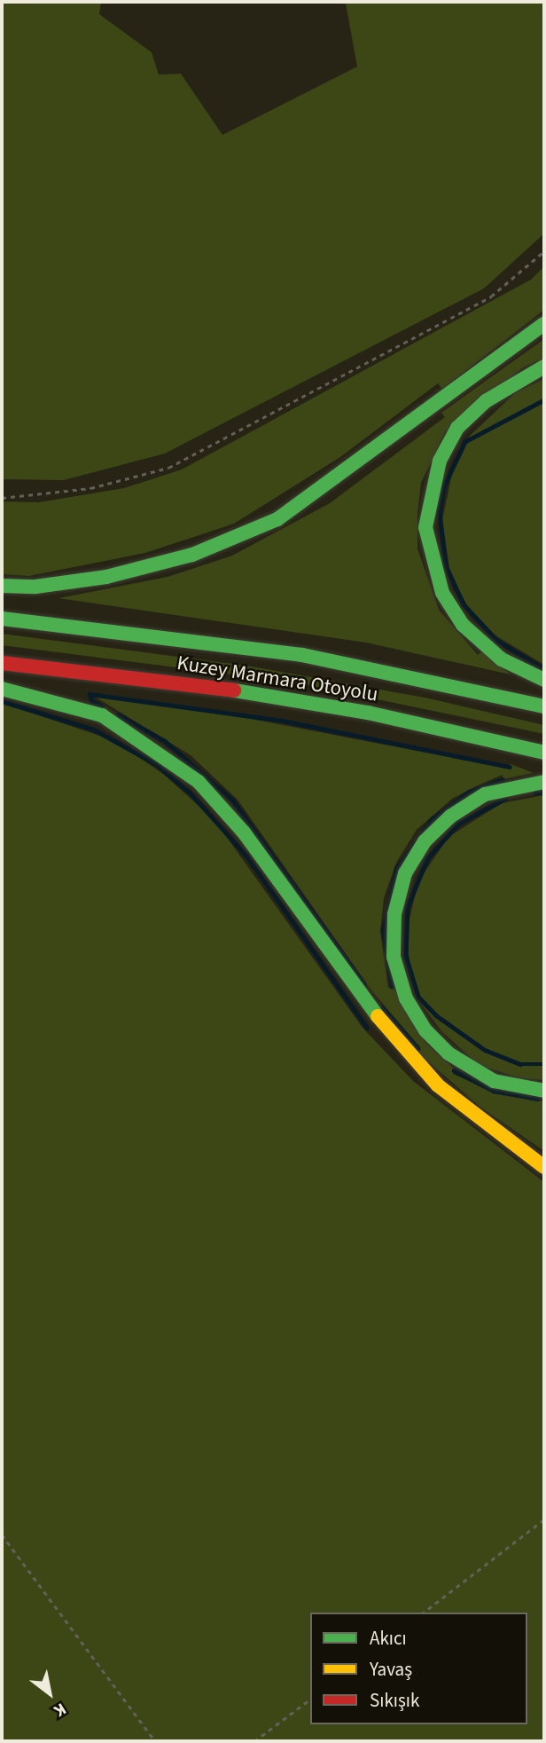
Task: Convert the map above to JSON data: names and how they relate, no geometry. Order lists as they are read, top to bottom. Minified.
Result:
{"streets":{"highway":["Kuzey Marmara Otoyolu"]},"legend":["Akıcı","Yavaş","Sıkışık"],"north":"bottom right"}
